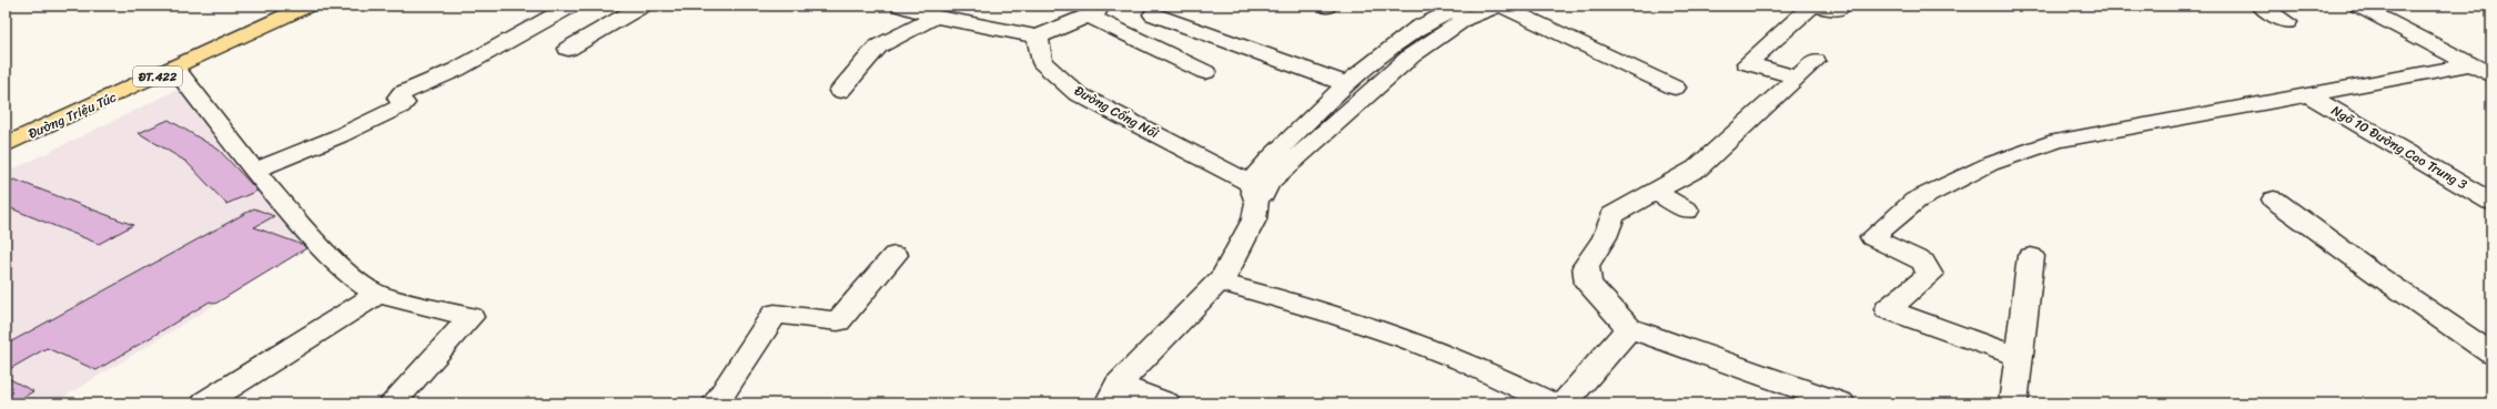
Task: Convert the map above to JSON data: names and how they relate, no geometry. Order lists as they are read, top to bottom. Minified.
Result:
{"streets":{"main road":["ĐT.422","Đường Triệu Túc"],"street":["Đường Cổng Nổi","Ngõ 10 Đường Cao Trung 3"]}}
